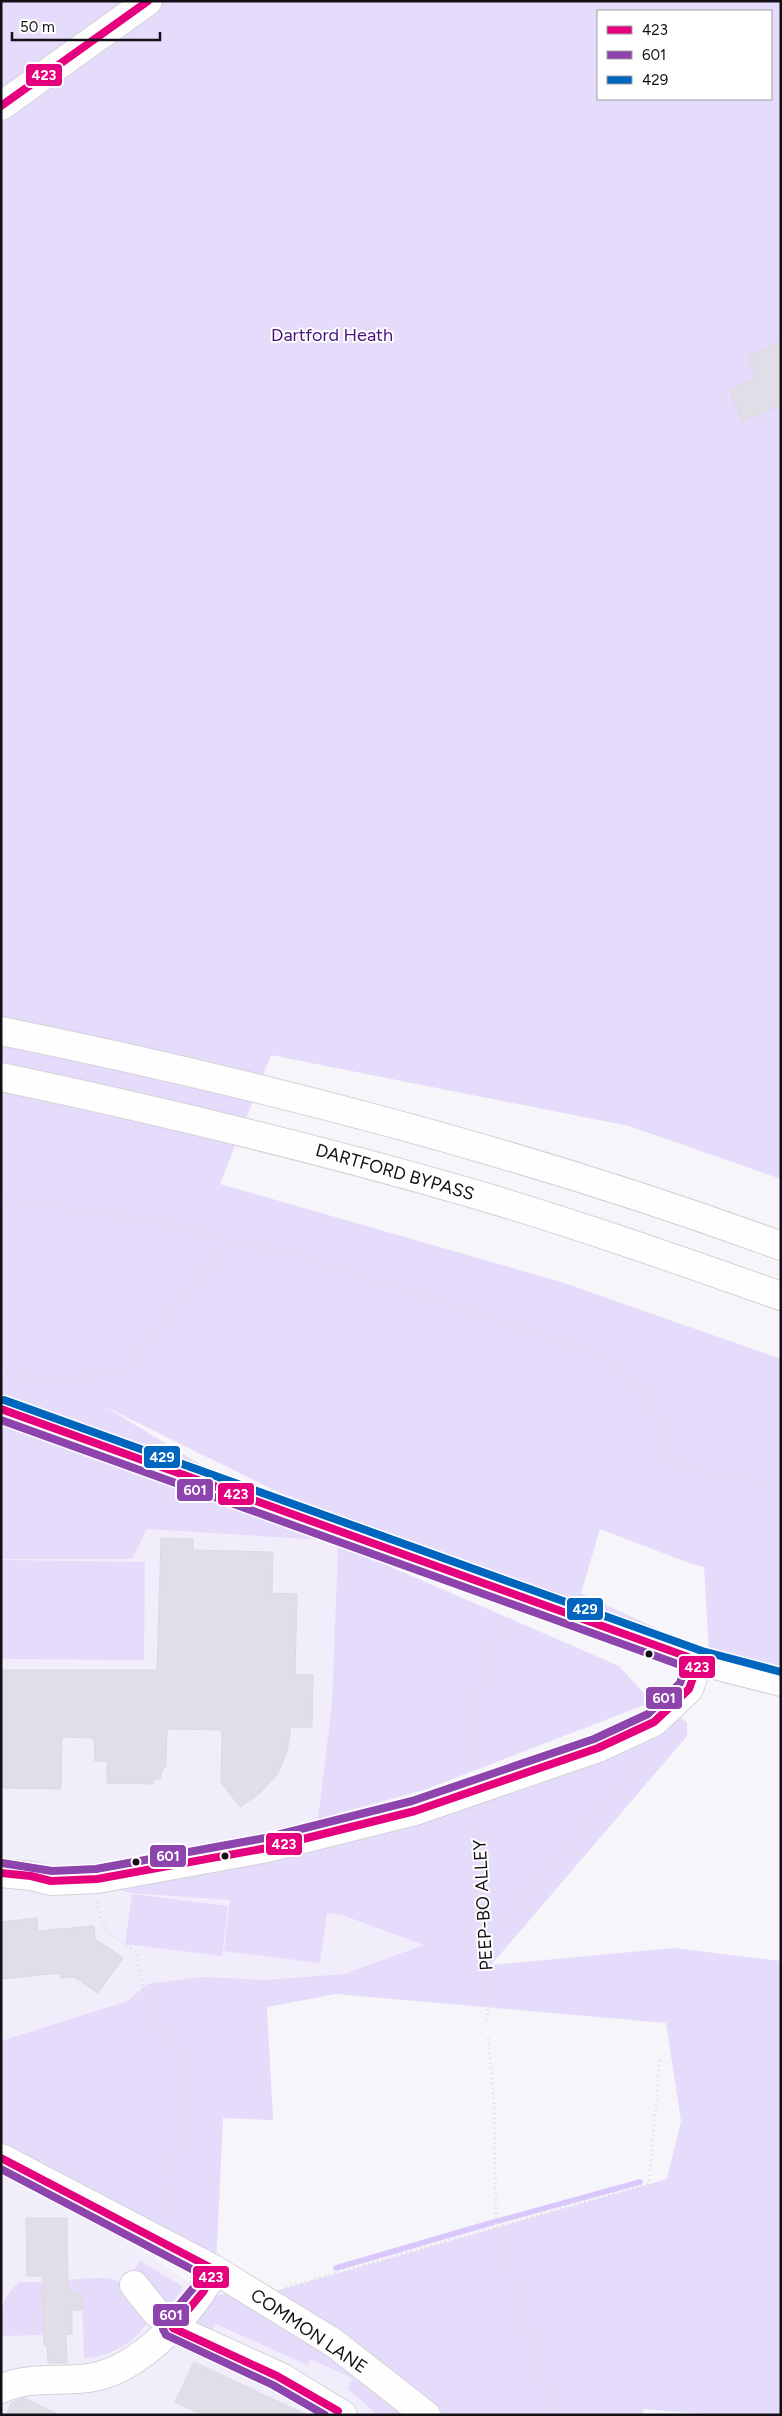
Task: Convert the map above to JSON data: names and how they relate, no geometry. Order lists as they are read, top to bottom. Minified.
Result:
{"streets":{"main road":["DARTFORD BYPASS","COMMON LANE"],"path":["PEEP-BO ALLEY"]},"parks":["Dartford Heath"],"lines":["transit line 423","transit line 429","transit line 601"],"legend":["423","601","429"],"scale_bar":"50 m"}
